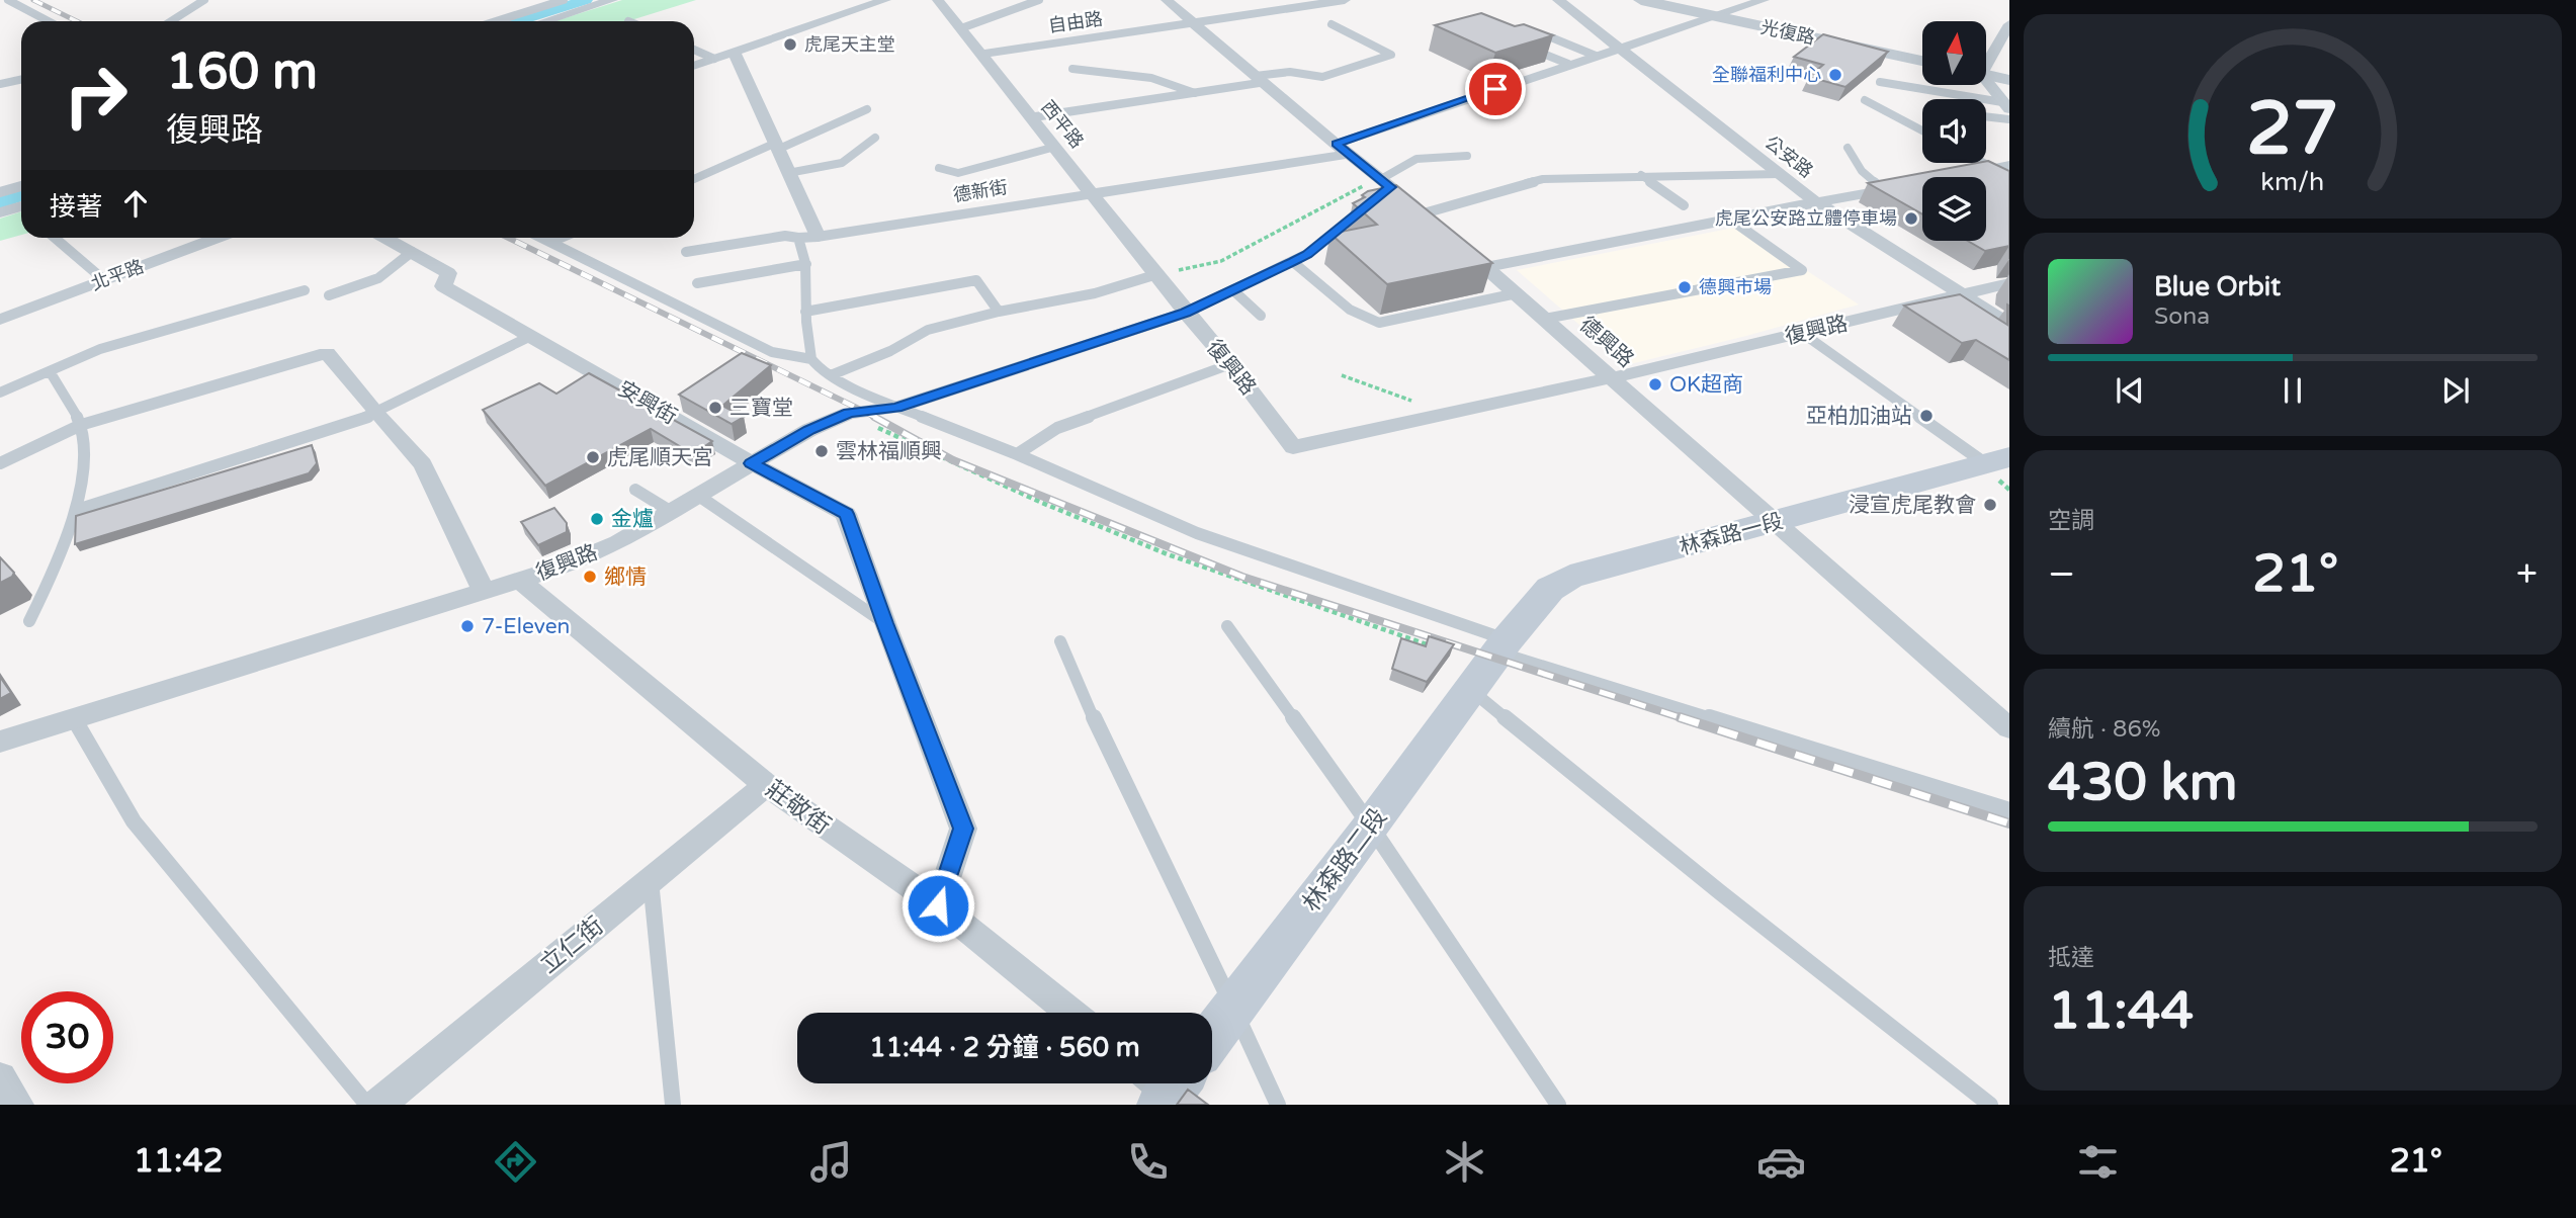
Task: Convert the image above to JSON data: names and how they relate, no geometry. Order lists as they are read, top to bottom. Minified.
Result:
{"streets":{"main road":["林森路一段","林森路二段"],"street":["自由路","光復路","西平路","公安路","德新街","北平路","復興路","德興路","安興街","莊敬街","立仁街"]},"crossings":[["自由路","西平路"],["自由路","德興路"],["西平路","德新街"],["西平路","復興路"],["公安路","復興路"],["德新街","德興路"],["復興路","德興路"],["復興路","安興街"],["復興路","莊敬街"],["德興路","林森路一段"],["安興街","莊敬街"],["林森路一段","林森路二段"],["莊敬街","立仁街"]],"places":["虎尾天主堂","全聯福利中心","虎尾公安路立體停車場","德興市場","OK超商","三寶堂","亞柏加油站","雲林福順興","虎尾順天宮","浸宣虎尾教會","金爐","鄉情","7-Eleven"],"north":"top","page":{"turn":["160 m","復興路"],"then":"接著","song":["Blue Orbit","Sona"],"tile":["空調",["續航 · 86%","430 km"],["抵達","11:44"]],"heat":["−","21°","+"],"limit":"30","trip":"11:44 · 2 分鐘 · 560 m","tabs":["11:42","21°"],"gauge":["27","km/h"]}}
